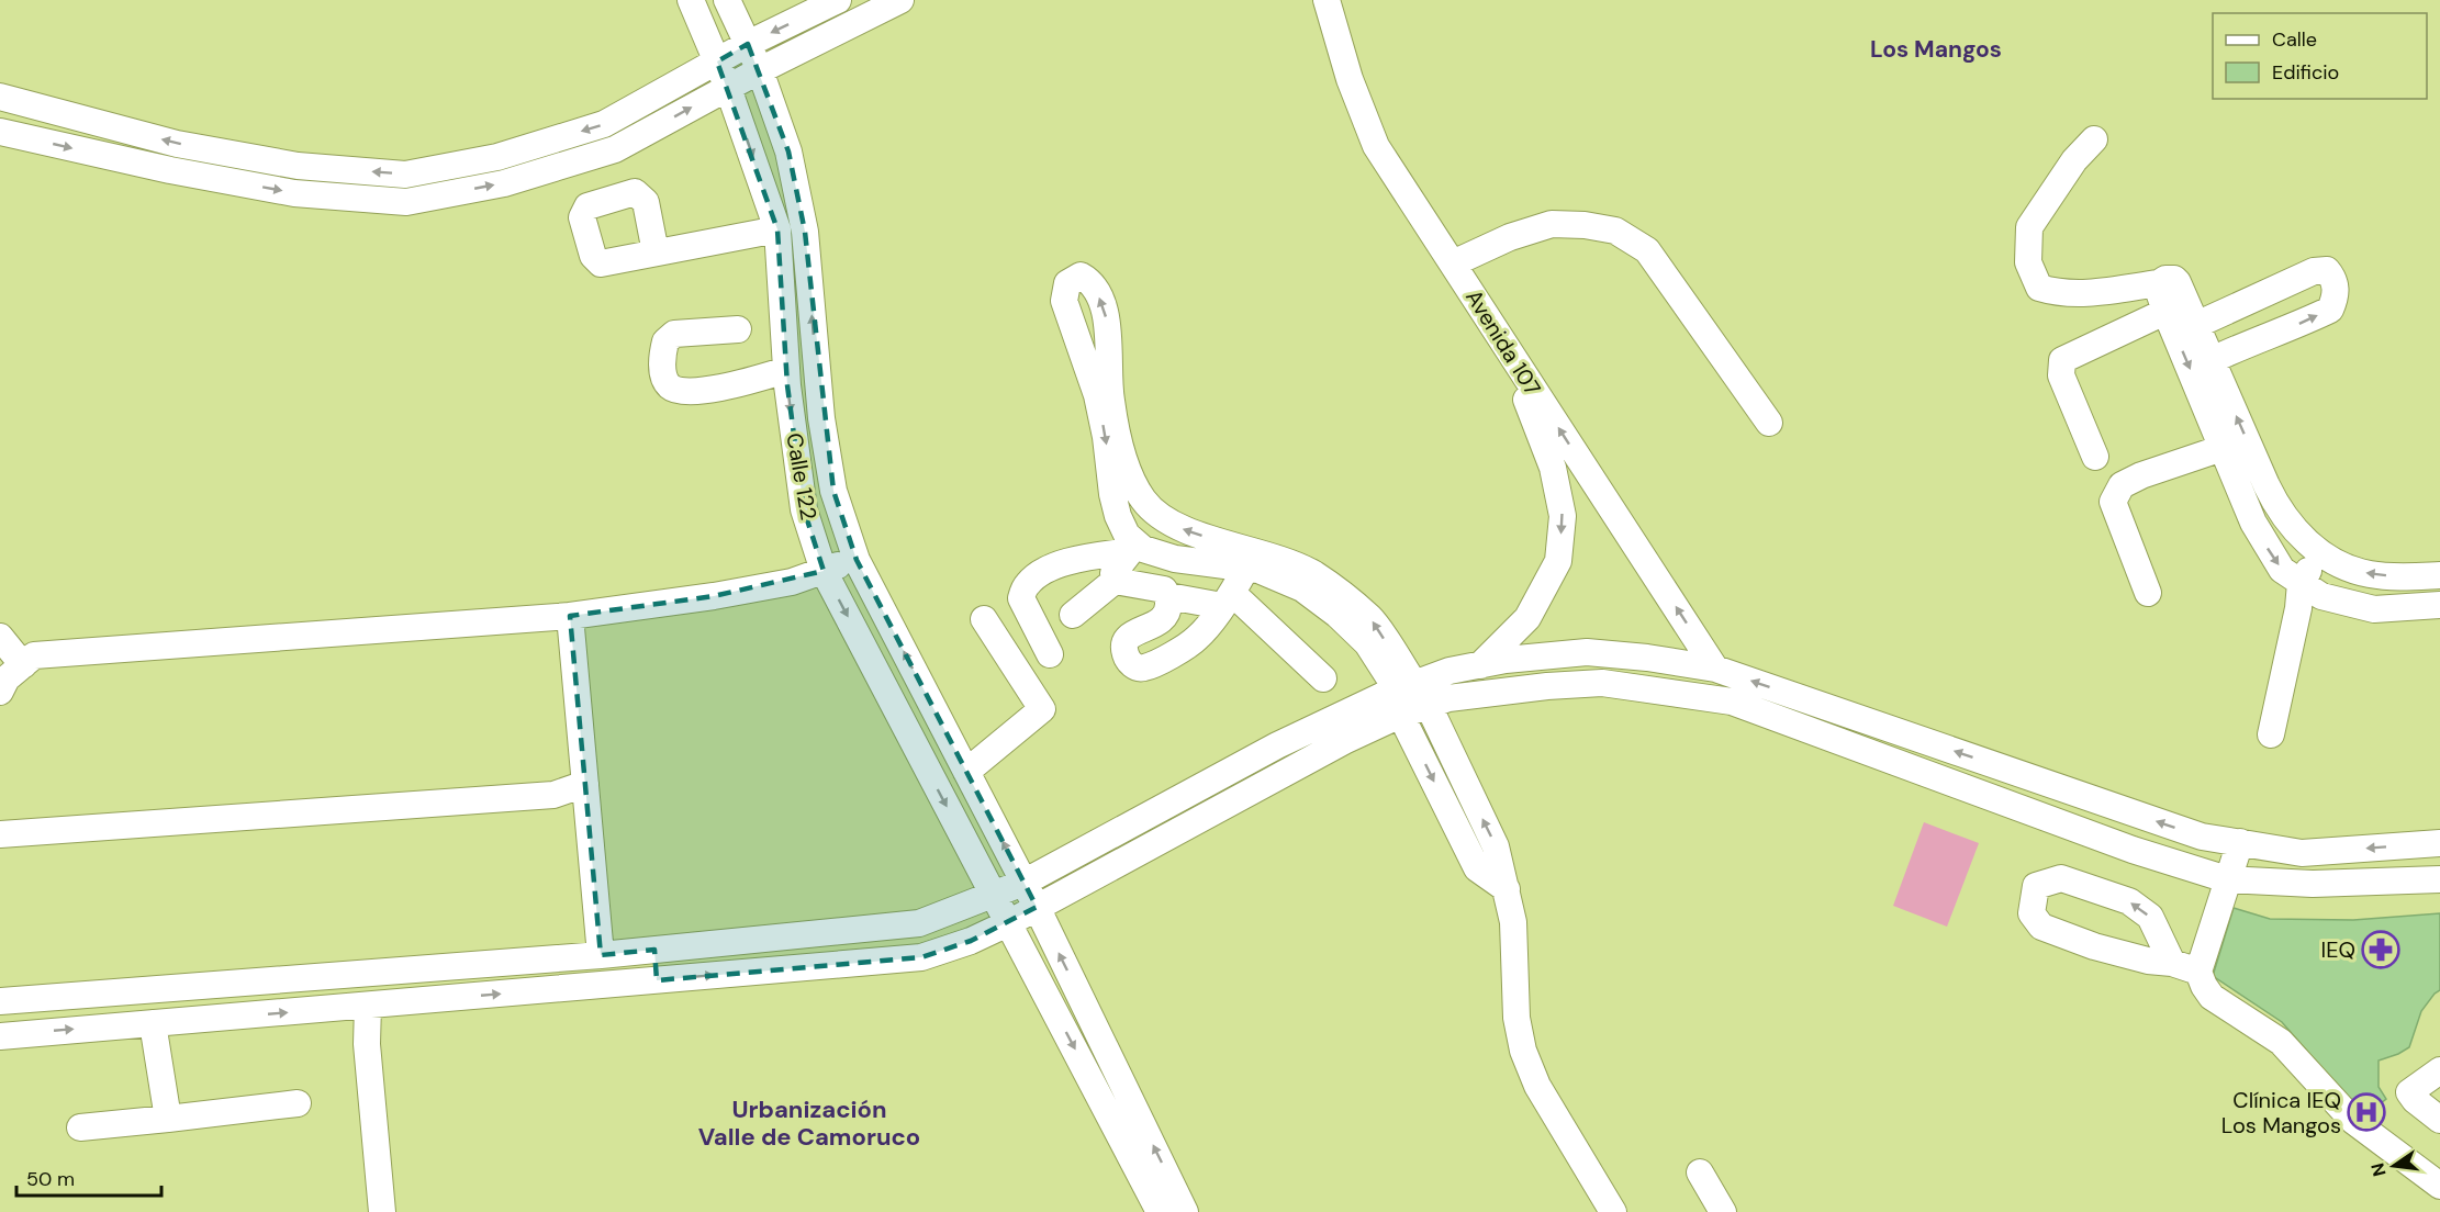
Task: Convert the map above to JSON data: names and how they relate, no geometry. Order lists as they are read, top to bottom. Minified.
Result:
{"streets":{"street":["Avenida 107","Calle 122"]},"one_way":["Avenida 107"],"districts":["Los Mangos","Urbanización Valle de Camoruco"],"places":{"pharmacy":["IEQ"],"hospital":["Clínica IEQ Los Mangos"]},"legend":["Calle","Edificio"],"scale_bar":"50 m","north":"left"}
